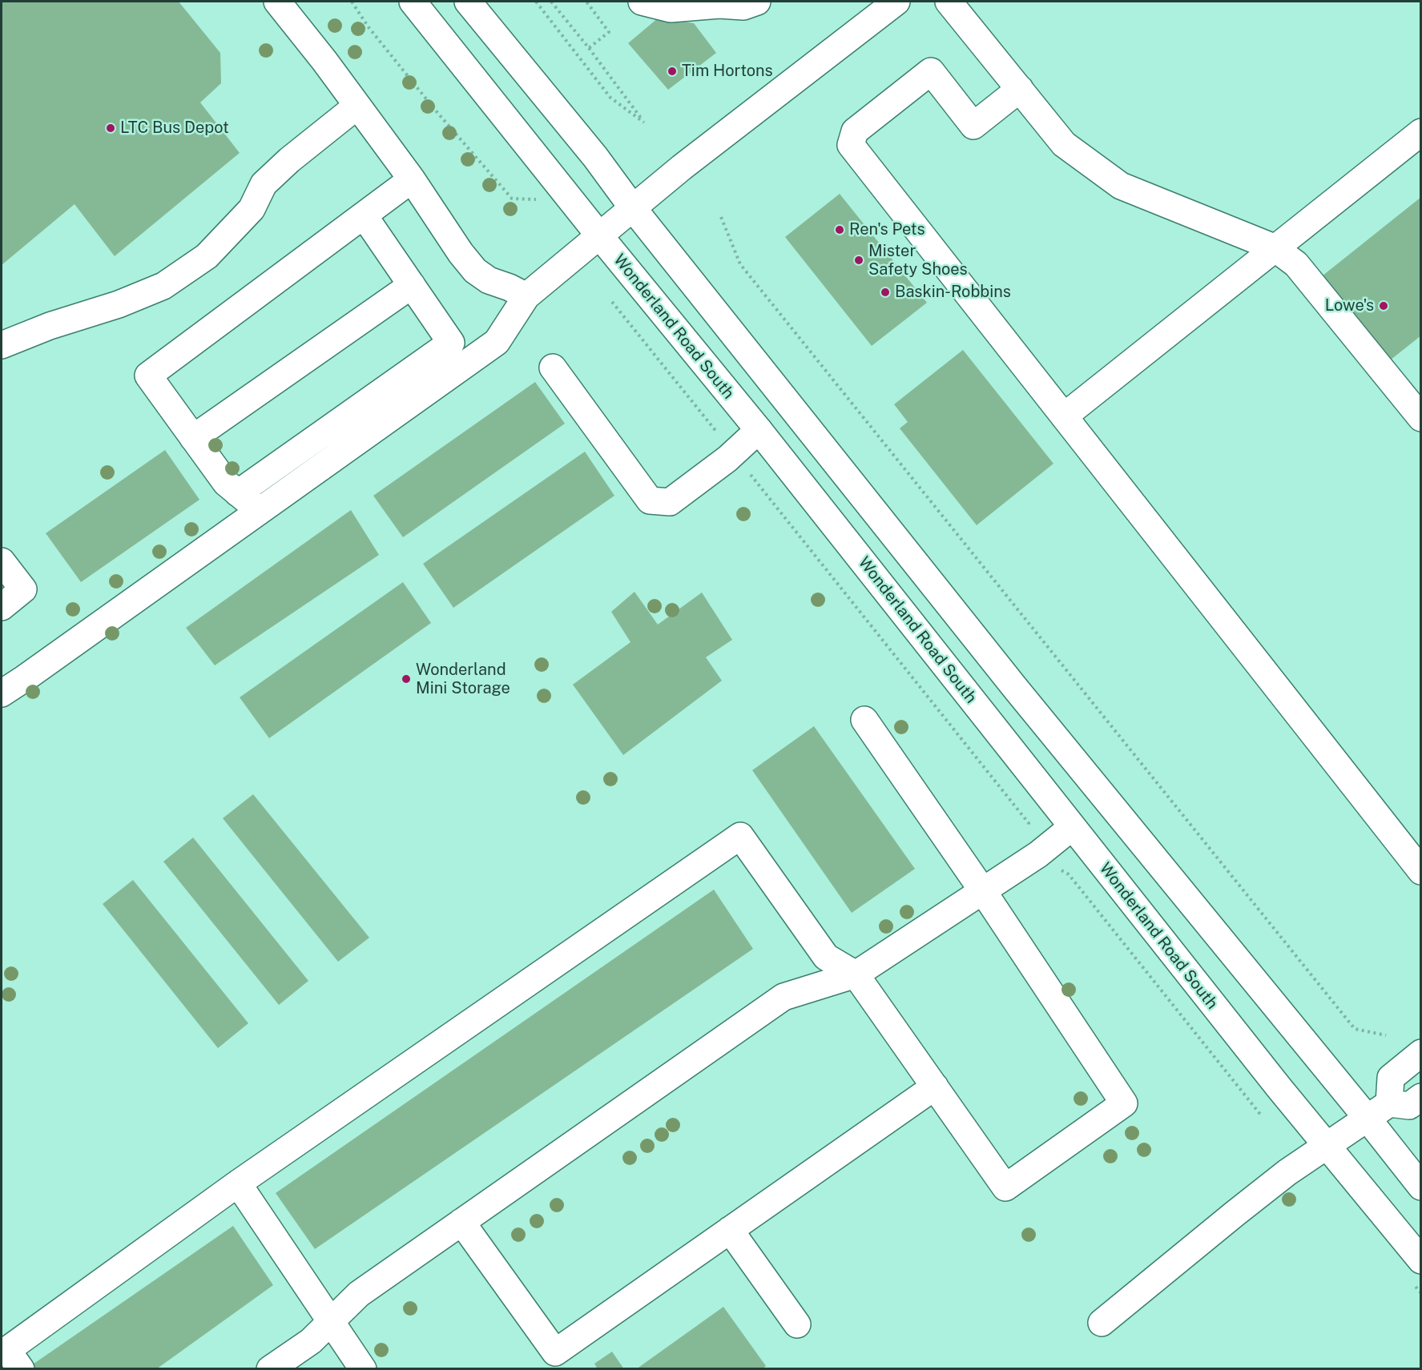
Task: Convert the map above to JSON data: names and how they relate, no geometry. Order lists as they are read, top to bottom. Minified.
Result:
{"streets":{"main road":["Wonderland Road South"]},"places":["Tim Hortons","LTC Bus Depot","Ren's Pets","Mister Safety Shoes","Baskin-Robbins","Lowe's","Wonderland Mini Storage"]}
